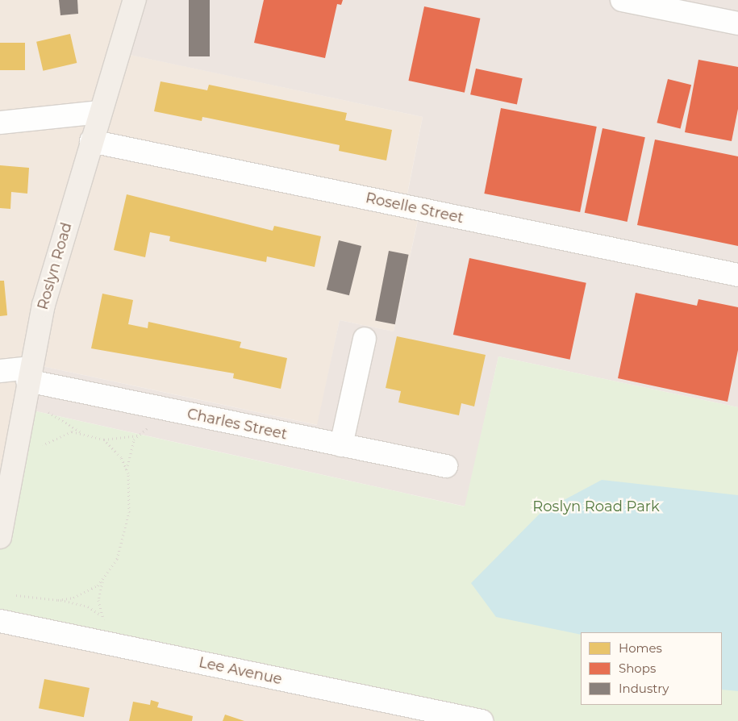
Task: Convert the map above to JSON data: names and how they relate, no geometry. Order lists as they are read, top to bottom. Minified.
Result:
{"streets":{"main road":["Roslyn Road"],"street":["Roselle Street","Charles Street","Lee Avenue"]},"crossings":[["Roselle Street","Roslyn Road"],["Roslyn Road","Charles Street"]],"parks":["Roslyn Road Park"],"legend":["Homes","Shops","Industry"]}
